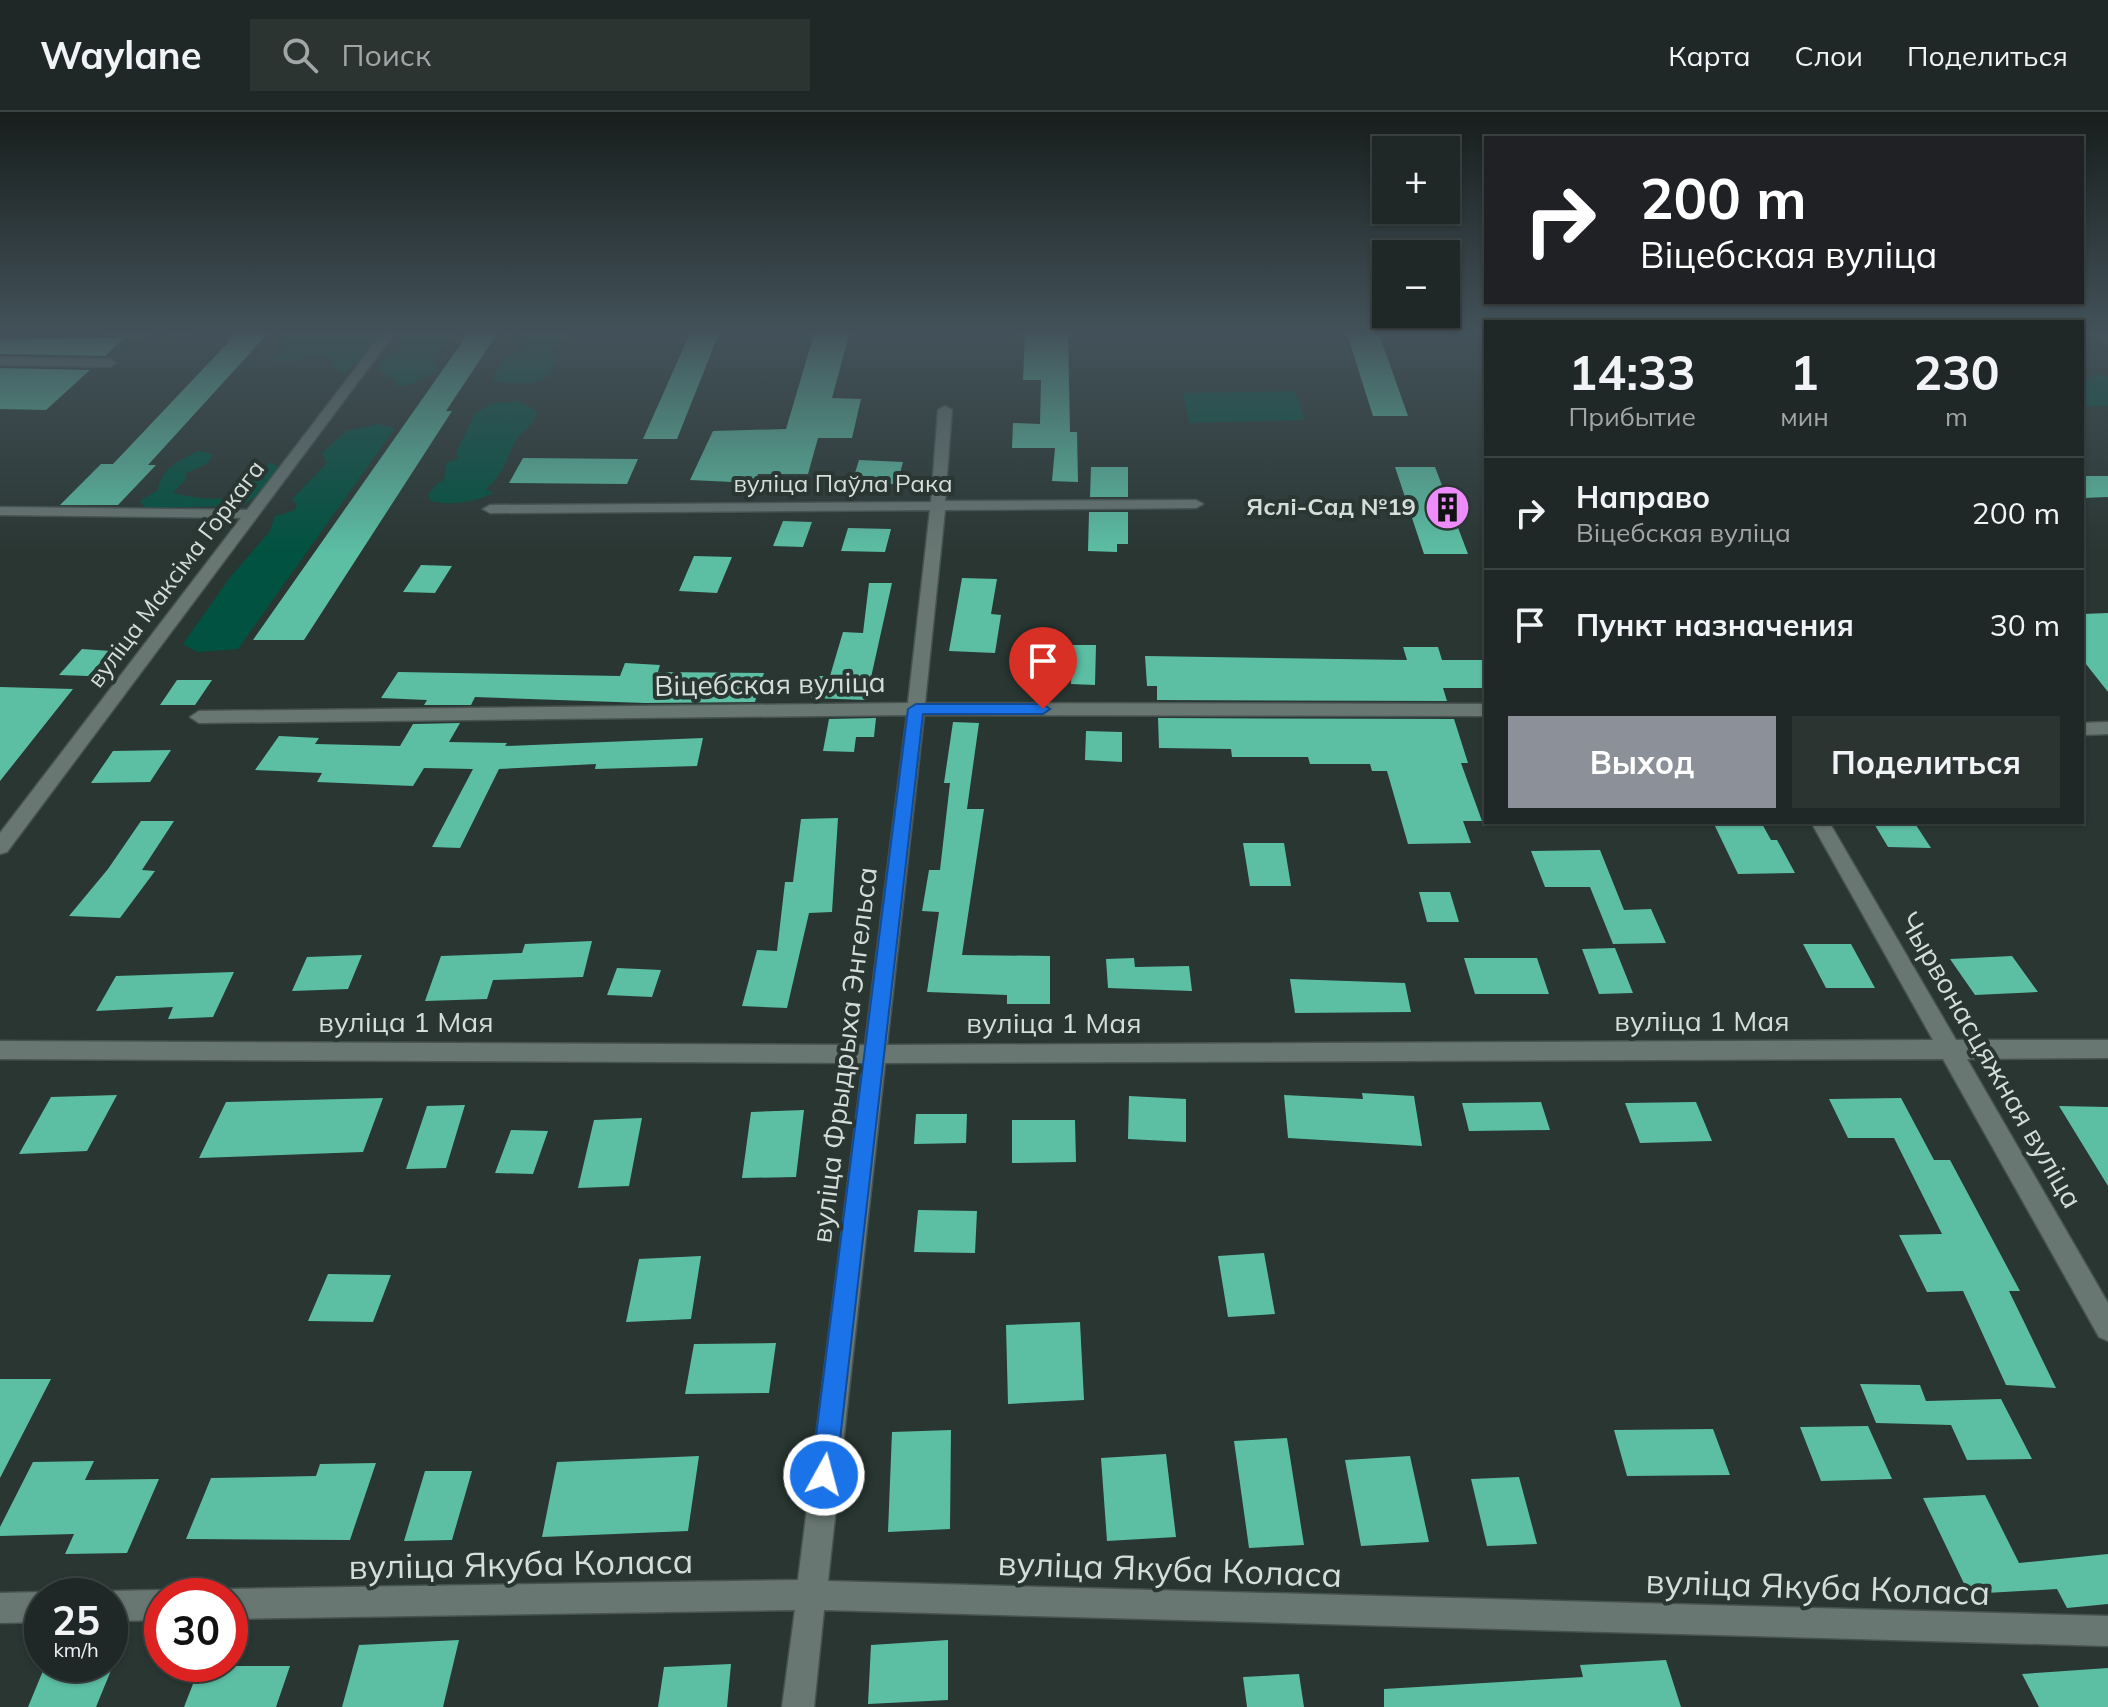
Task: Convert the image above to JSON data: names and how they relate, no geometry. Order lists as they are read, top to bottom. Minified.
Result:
{"streets":{"street":["вуліца Паўла Рака","вуліца Максіма Горкага","Віцебская вуліца","вуліца 1 Мая","вуліца Фрыдрыха Энгельса","Чырвонасцяжная вуліца","вуліца Якуба Коласа"]},"crossings":[["вуліца Паўла Рака","вуліца Фрыдрыха Энгельса"],["Віцебская вуліца","вуліца Фрыдрыха Энгельса"],["вуліца 1 Мая","вуліца Фрыдрыха Энгельса"],["вуліца 1 Мая","Чырвонасцяжная вуліца"],["вуліца Фрыдрыха Энгельса","вуліца Якуба Коласа"]],"places":{"building":["Яслі-Сад №19"]},"page":{"header":"Waylane","search":"Поиск","nav":["Карта","Слои","Поделиться"],"map_buttons":["+","−"],"turn":["200 m","Віцебская вуліца"],"eta":["14:33","Прибытие","1","мин","230","m"],"list":[{"name":"Направо","note":"Віцебская вуліца","value":"200 m"},{"name":"Пункт назначения","value":"30 m"}],"buttons":["Выход","Поделиться"],"speed":"25 km/h","limit":"30"}}
